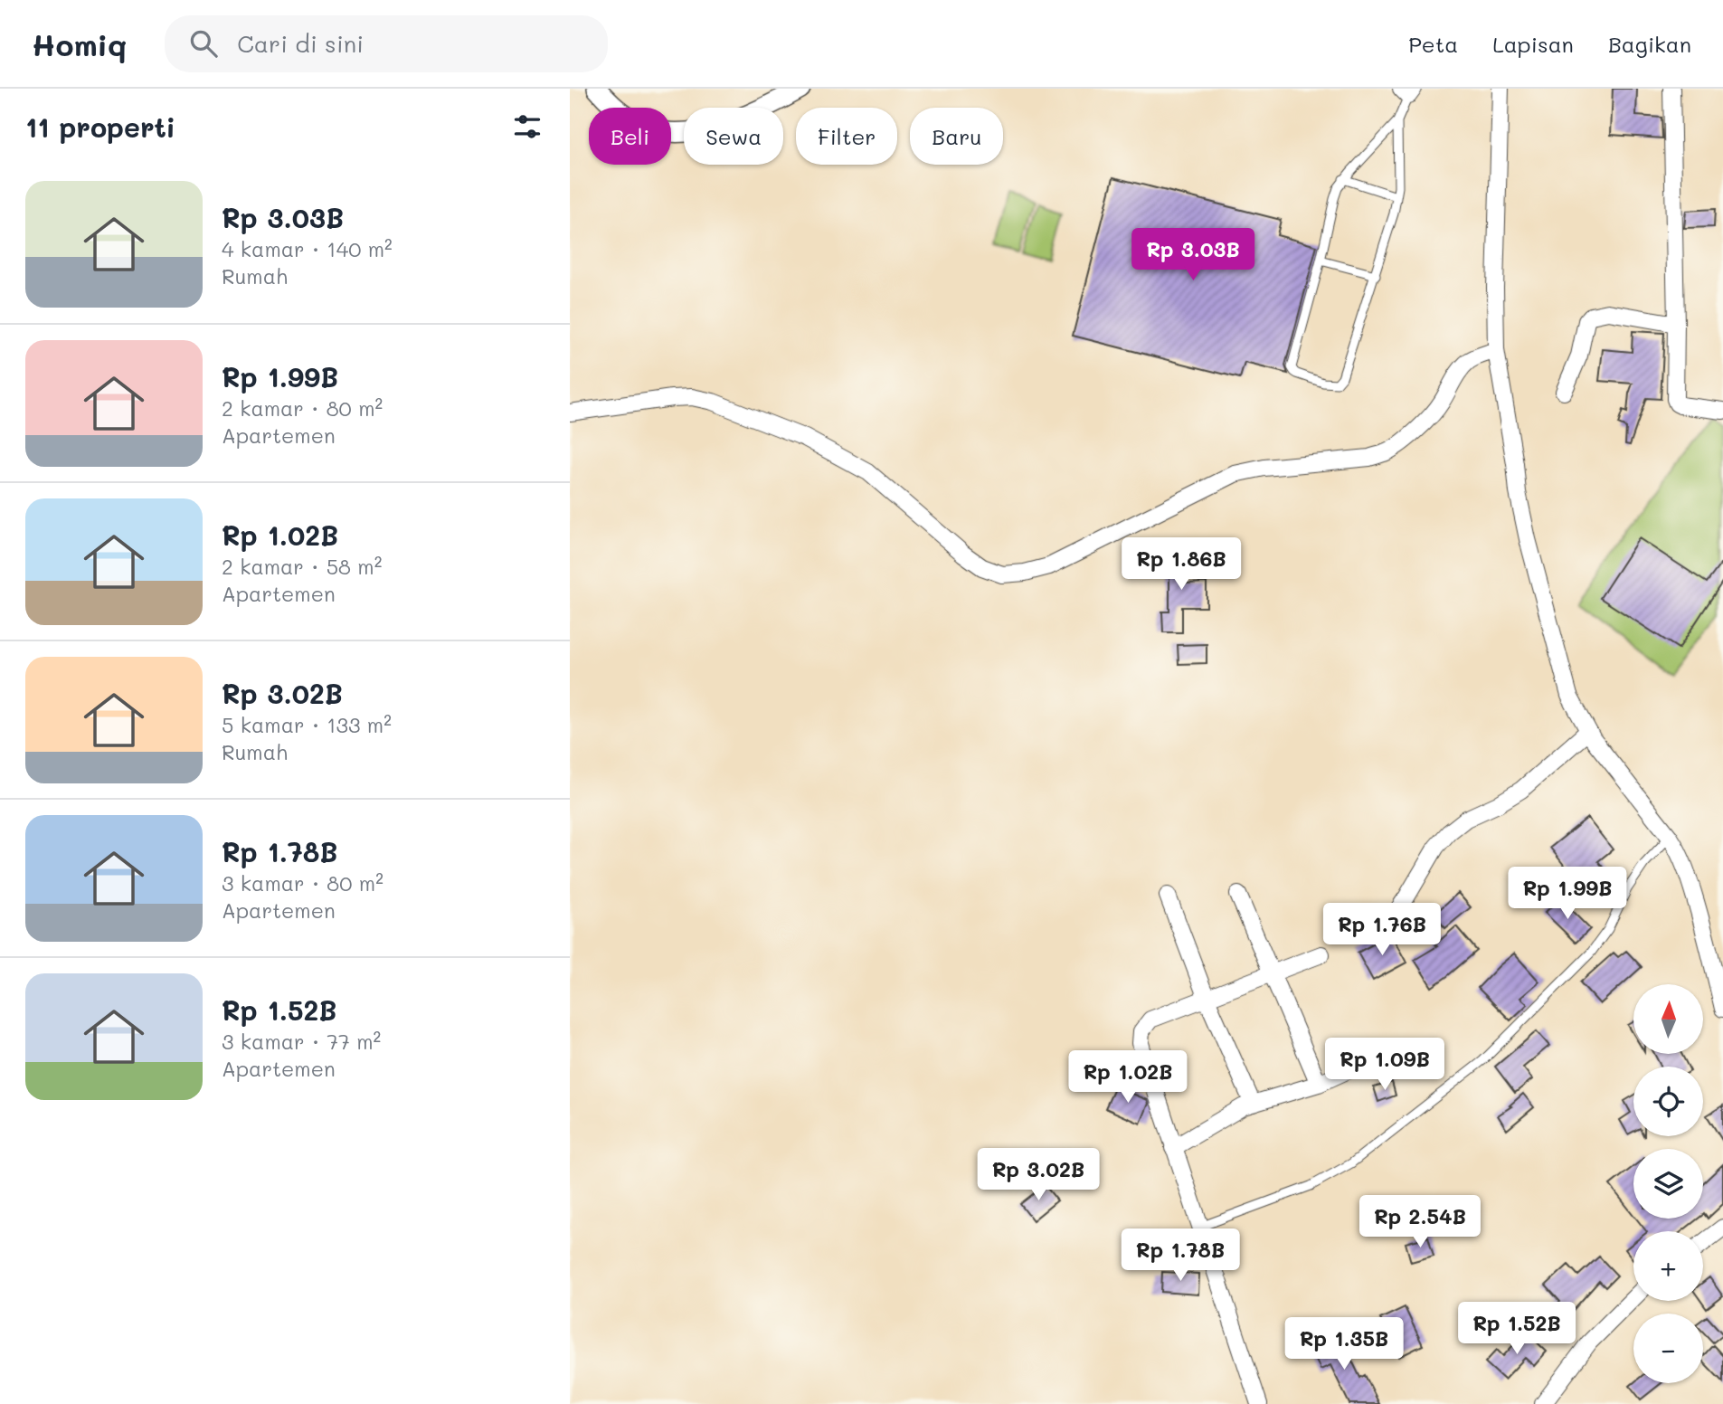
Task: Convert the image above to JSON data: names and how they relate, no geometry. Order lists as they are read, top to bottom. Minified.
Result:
{"north":"top","page":{"header":"Homiq","search":"Cari di sini","nav":["Peta","Lapisan","Bagikan"],"heading":"11 properti","chip":["Beli","Sewa","Filter","Baru"],"list":[{"name":"Rp 3.03B","note":"4 kamar · 140 m² · Rumah"},{"name":"Rp 1.99B","note":"2 kamar · 80 m² · Apartemen"},{"name":"Rp 1.02B","note":"2 kamar · 58 m² · Apartemen"},{"name":"Rp 3.02B","note":"5 kamar · 133 m² · Rumah"},{"name":"Rp 1.78B","note":"3 kamar · 80 m² · Apartemen"},{"name":"Rp 1.52B","note":"3 kamar · 77 m² · Apartemen"}],"price":["Rp 3.03B","Rp 1.86B","Rp 1.99B","Rp 1.76B","Rp 1.09B","Rp 1.02B","Rp 3.02B","Rp 2.54B","Rp 1.78B","Rp 1.52B","Rp 1.35B"],"map_buttons":["+","−"]}}
